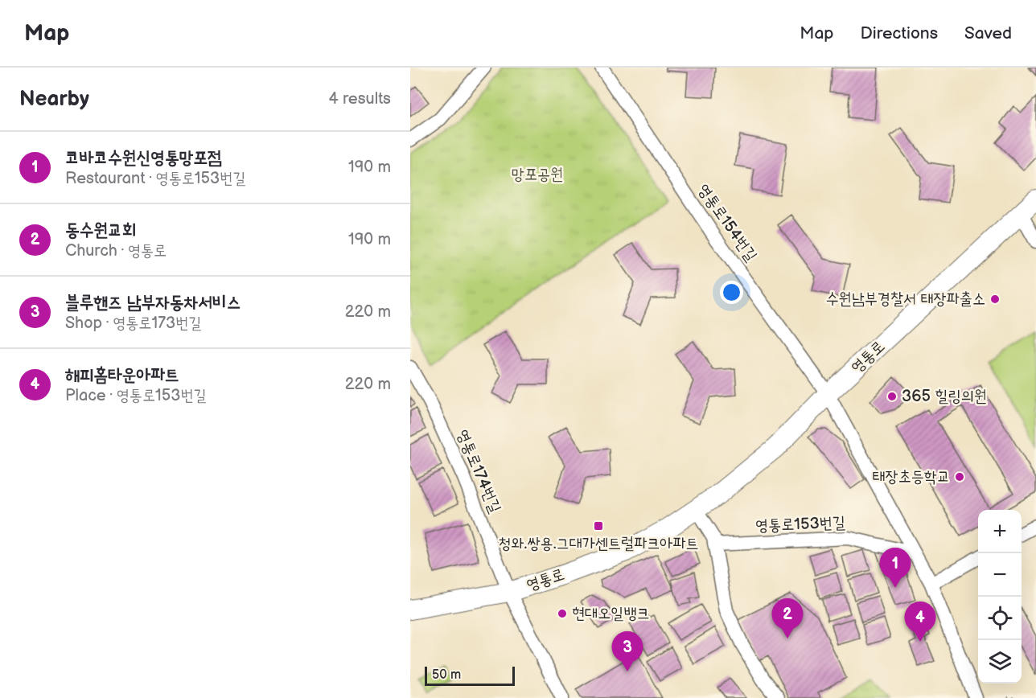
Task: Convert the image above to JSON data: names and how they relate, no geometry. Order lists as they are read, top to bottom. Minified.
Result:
{"streets":{"main road":["영통로"],"street":["영통로154번길","영통로174번길","영통로153번길"]},"crossings":[["영통로154번길","영통로"],["영통로","영통로174번길"]],"parks":["망포공원"],"places":{"other":["수원남부경찰서 태장파출소","365 힐링의원","태장초등학교","현대오일뱅크"],"transit":["청와.쌍용.그대가센트럴파크아파트"]},"scale_bar":"50 m","page":{"header":"Map","nav":["Map","Directions","Saved"],"heading":["Nearby","4 results"],"list":[{"mark":"1","name":"코바코수원신영통망포점","note":"Restaurant · 영통로153번길","value":"190 m"},{"mark":"2","name":"동수원교회","note":"Church · 영통로","value":"190 m"},{"mark":"3","name":"블루핸즈 남부자동차서비스","note":"Shop · 영통로173번길","value":"220 m"},{"mark":"4","name":"해피홈타운아파트","note":"Place · 영통로153번길","value":"220 m"}],"map_buttons":["+","−"],"pins":["1","2","4","3"],"scale":"50 m"}}
